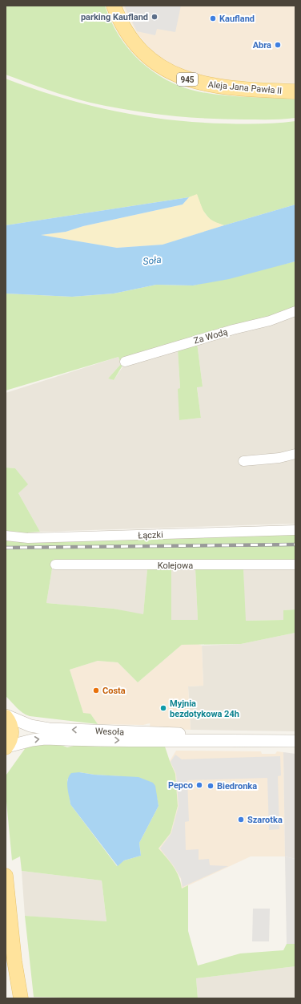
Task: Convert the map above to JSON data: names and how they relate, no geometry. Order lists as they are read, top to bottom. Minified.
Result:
{"streets":{"main road":["945","Aleja Jana Pawła II"],"street":["Za Wodą","Łączki","Kolejowa","Wesoła"]},"water":["Soła"],"places":["parking Kaufland","Kaufland","Abra","Costa","Myjnia bezdotykowa 24h","Pepco","Biedronka","Szarotka"]}
